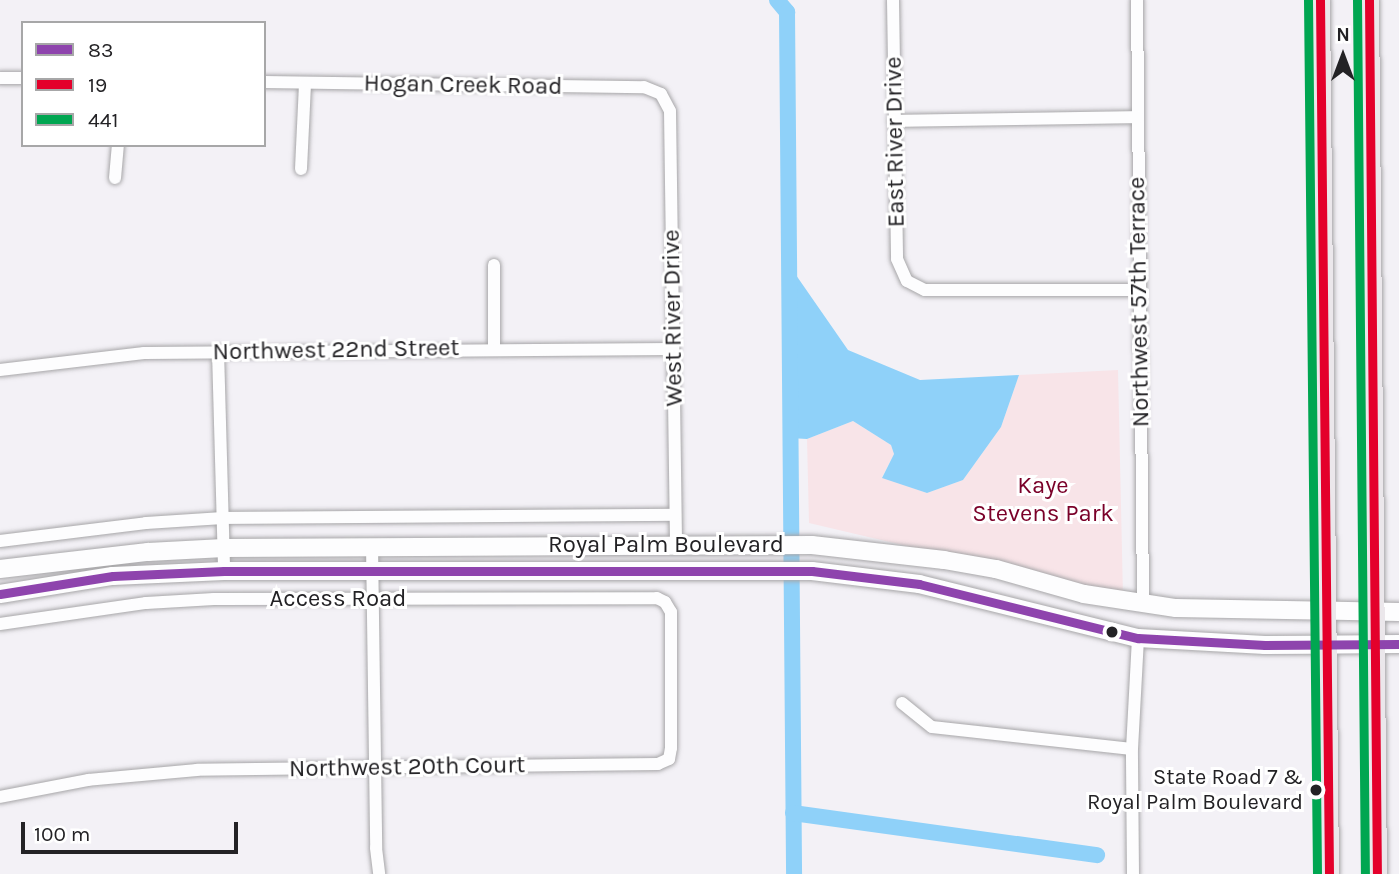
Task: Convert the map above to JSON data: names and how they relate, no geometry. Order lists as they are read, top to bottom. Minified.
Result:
{"streets":{"main road":["Royal Palm Boulevard"],"street":["Hogan Creek Road","East River Drive","Northwest 57th Terrace","West River Drive","Northwest 22nd Street","Access Road","Northwest 20th Court"]},"crossings":[["Hogan Creek Road","West River Drive"],["East River Drive","Northwest 57th Terrace"],["Northwest 57th Terrace","Royal Palm Boulevard"],["West River Drive","Northwest 22nd Street"],["West River Drive","Royal Palm Boulevard"],["Access Road","Northwest 20th Court"]],"parks":["Kaye Stevens Park"],"places":["State Road 7 & Royal Palm Boulevard"],"lines":["transit line 19","transit line 441","transit line 83"],"legend":["83","19","441"],"scale_bar":"100 m","north":"top"}
